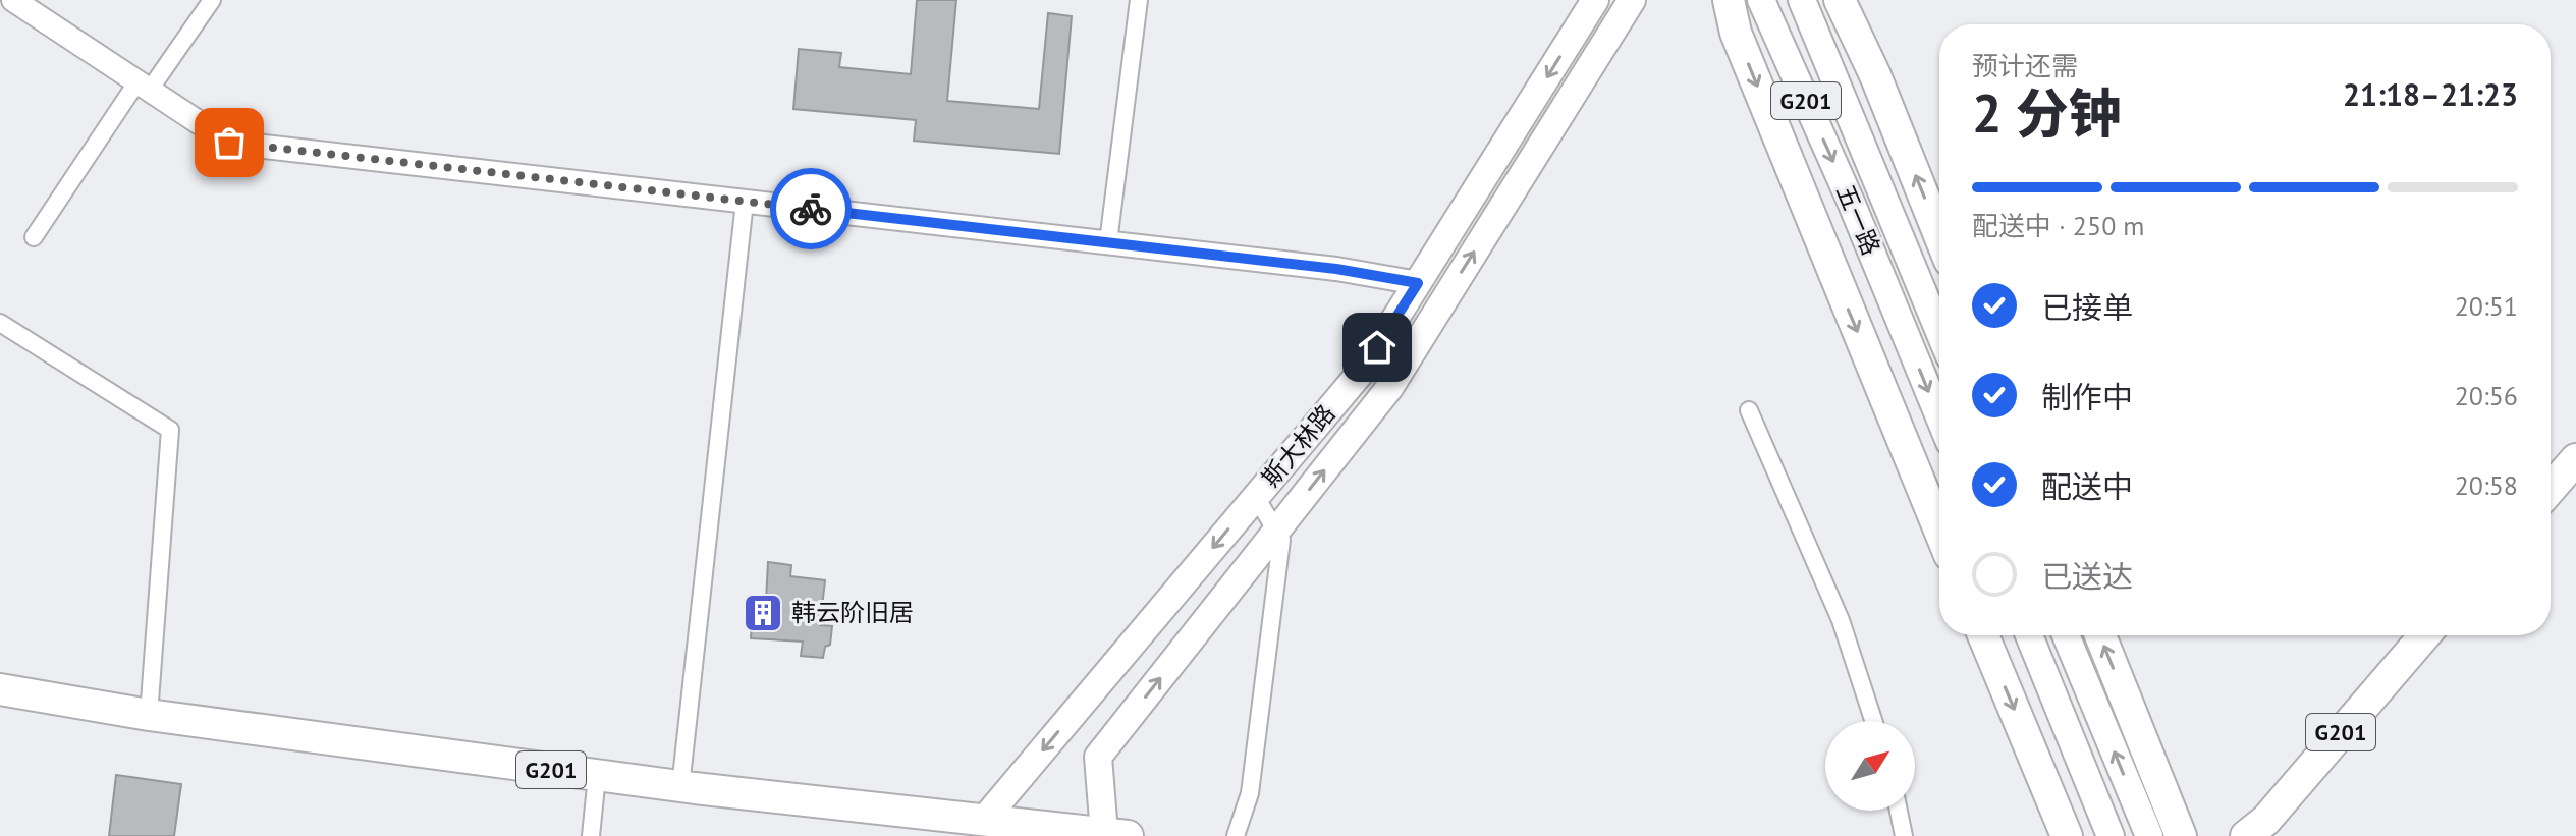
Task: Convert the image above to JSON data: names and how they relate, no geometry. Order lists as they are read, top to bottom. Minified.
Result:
{"streets":{"highway":["G201"],"main road":["五一路","斯大林路"]},"crossings":[["G201","斯大林路"]],"places":{"building":["韩云阶旧居"]},"north":"top right","page":{"heading":["2 分钟","预计还需","21:18–21:23"],"bar":"配送中 · 250 m","list":[["已接单","20:51"],["制作中","20:56"],["配送中","20:58"],"已送达"]}}
